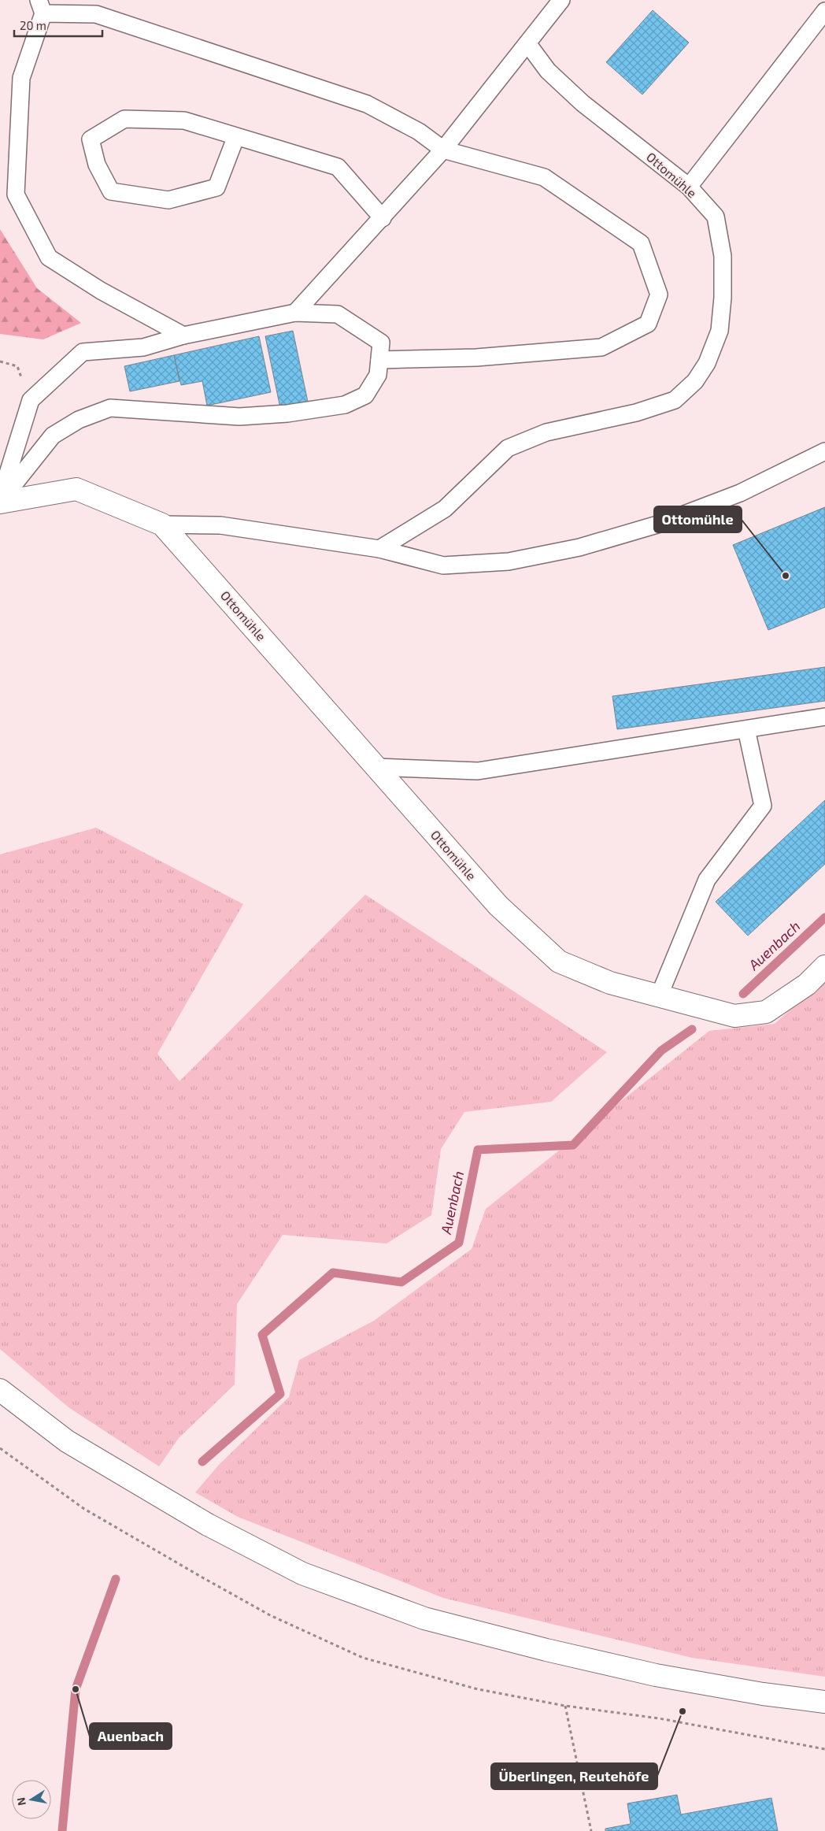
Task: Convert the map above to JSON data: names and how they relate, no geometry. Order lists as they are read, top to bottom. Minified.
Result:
{"streets":{"street":["Ottomühle"]},"water":["Auenbach"],"places":["Ottomühle","Auenbach","Überlingen, Reutehöfe"],"scale_bar":"20 m","north":"left"}
